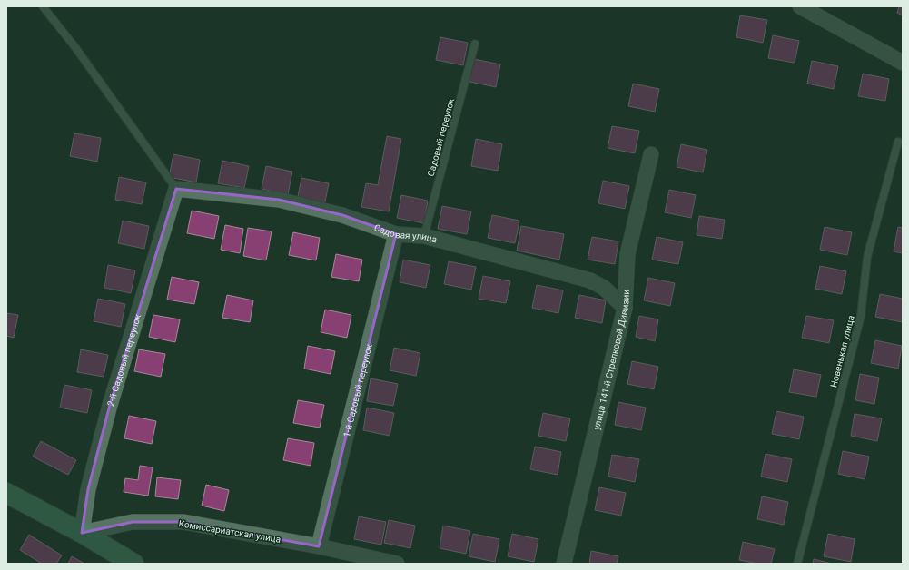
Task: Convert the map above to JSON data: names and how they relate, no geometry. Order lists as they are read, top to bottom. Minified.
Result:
{"streets":{"street":["Садовая улица","2-й Садовый переулок","улица 141-й Стрелковой Дивизии","1-й Садовый переулок","Комиссариатская улица"],"lane":["Садовый переулок","Новенькая улица"]},"crossings":[["Садовый переулок","Садовая улица"],["Садовая улица","2-й Садовый переулок"],["Садовая улица","улица 141-й Стрелковой Дивизии"],["Садовая улица","1-й Садовый переулок"],["2-й Садовый переулок","Комиссариатская улица"],["1-й Садовый переулок","Комиссариатская улица"]]}
